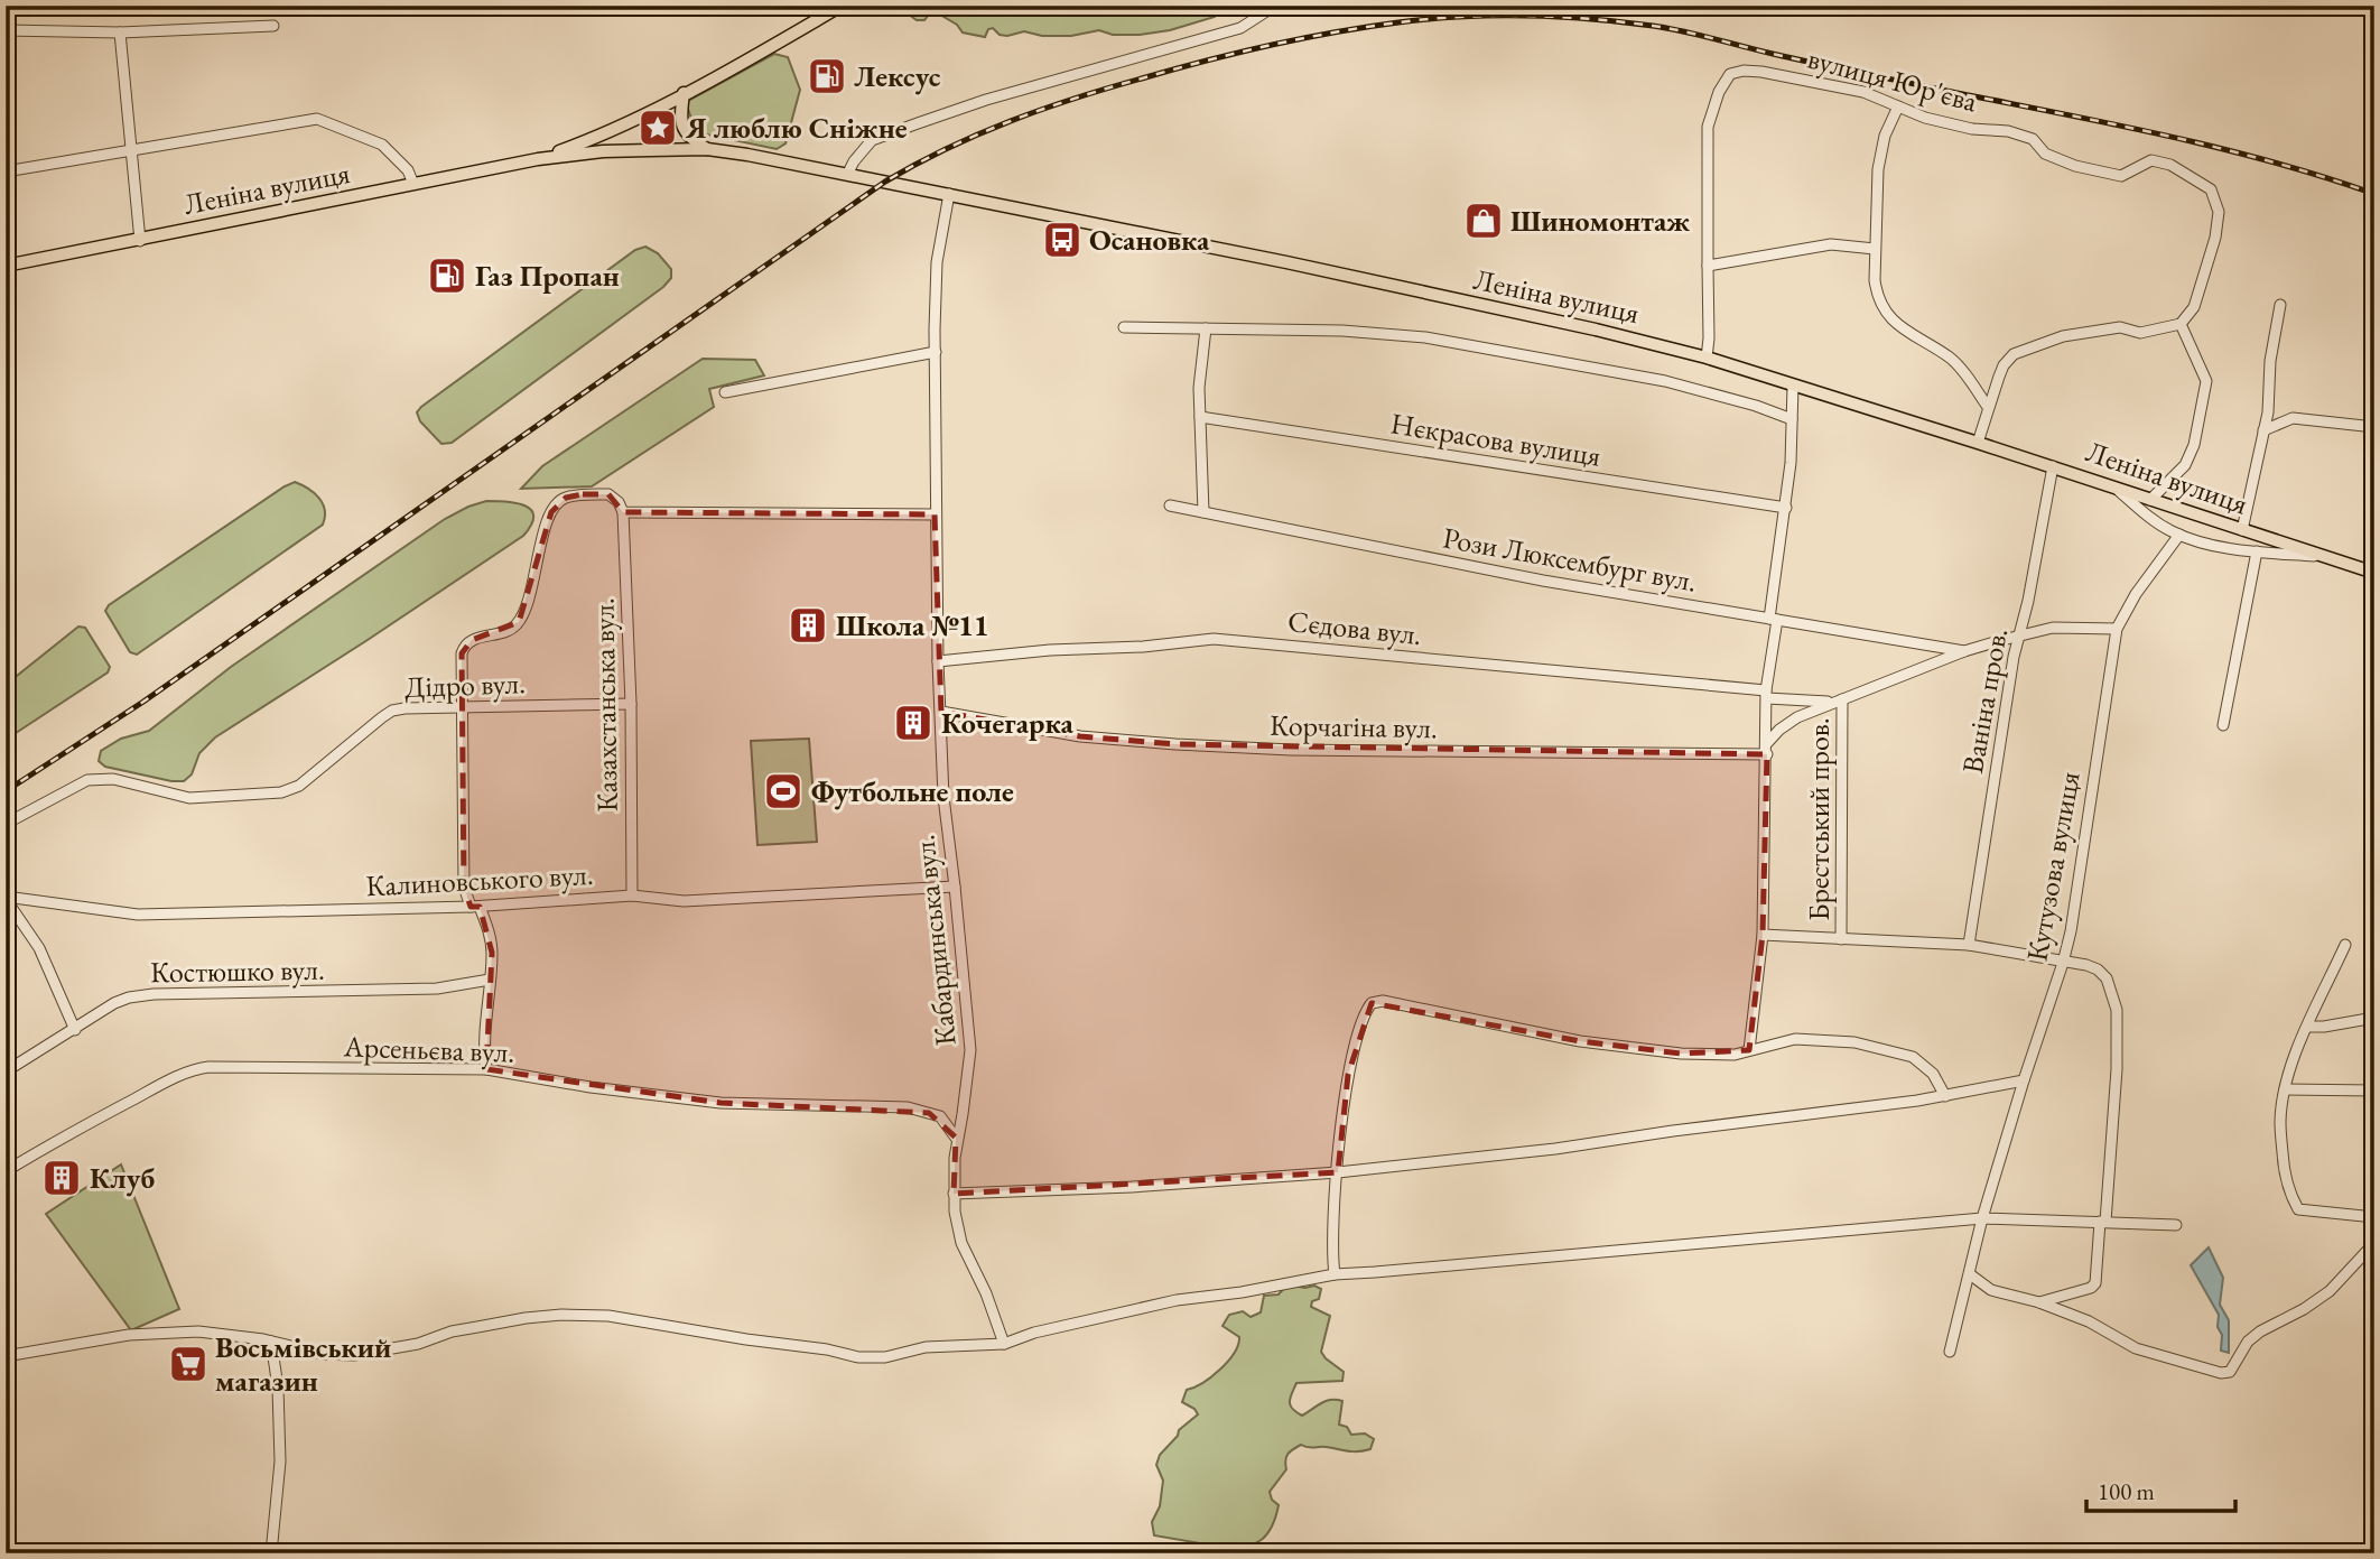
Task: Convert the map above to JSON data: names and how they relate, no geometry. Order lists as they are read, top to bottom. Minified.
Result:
{"streets":{"main road":["Леніна вулиця"],"street":["вулиця Юр'єва","Нєкрасова вулиця","Рози Люксембург вул.","Сєдова вул.","Дідро вул.","Ваніна пров.","Казахстанська вул.","Корчагіна вул.","Брестський пров.","Кутузова вулиця","Калиновського вул.","Кабардинська вул.","Костюшко вул.","Арсеньєва вул."]},"crossings":[["Леніна вулиця","Ваніна пров."],["Леніна вулиця","Кабардинська вул."],["Сєдова вул.","Брестський пров."],["Сєдова вул.","Кабардинська вул."],["Дідро вул.","Казахстанська вул."],["Казахстанська вул.","Калиновського вул."],["Корчагіна вул.","Кабардинська вул."],["Калиновського вул.","Кабардинська вул."],["Кабардинська вул.","Арсеньєва вул."]],"places":{"fuel station":["Лексус","Газ Пропан"],"place":["Я люблю Сніжне"],"shop":["Шиномонтаж"],"bus stop":["Осановка"],"building":["Школа №11","Кочегарка","Клуб"],"sports":["Футбольне поле"],"supermarket":["Восьмівський магазин"]},"scale_bar":"100 m"}
